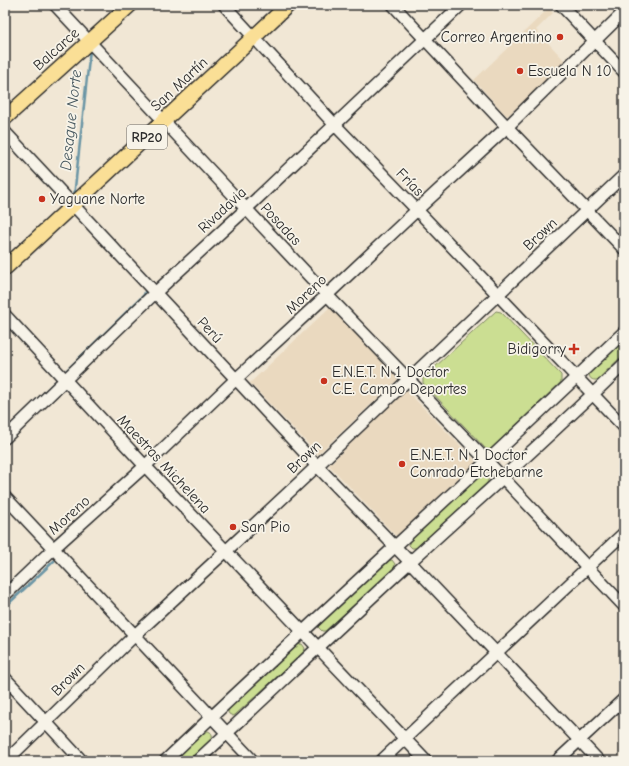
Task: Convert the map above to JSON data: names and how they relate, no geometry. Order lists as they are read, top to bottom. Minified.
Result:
{"streets":{"main road":["Balcarce","San Martín","RP20"],"street":["Frías","Rivadavia","Posadas","Brown","Moreno","Perú","Maestras Michelena"]},"crossings":[["Balcarce","Posadas"],["San Martín","Frías"],["San Martín","Posadas"],["San Martín","Perú"],["Frías","Rivadavia"],["Frías","Brown"],["Frías","Moreno"],["Rivadavia","Posadas"],["Rivadavia","Perú"],["Rivadavia","Maestras Michelena"],["Posadas","Brown"],["Posadas","Moreno"],["Brown","Perú"],["Brown","Maestras Michelena"],["Moreno","Perú"],["Moreno","Maestras Michelena"]],"water":["Desague Norte"],"places":{"other":["Correo Argentino","Escuela N 10","Yaguane Norte","E.N.E.T. N 1 Doctor C.E. Campo Deportes","E.N.E.T. N 1 Doctor Conrado Etchebarne","San Pio"],"health":["Bidigorry"]}}
